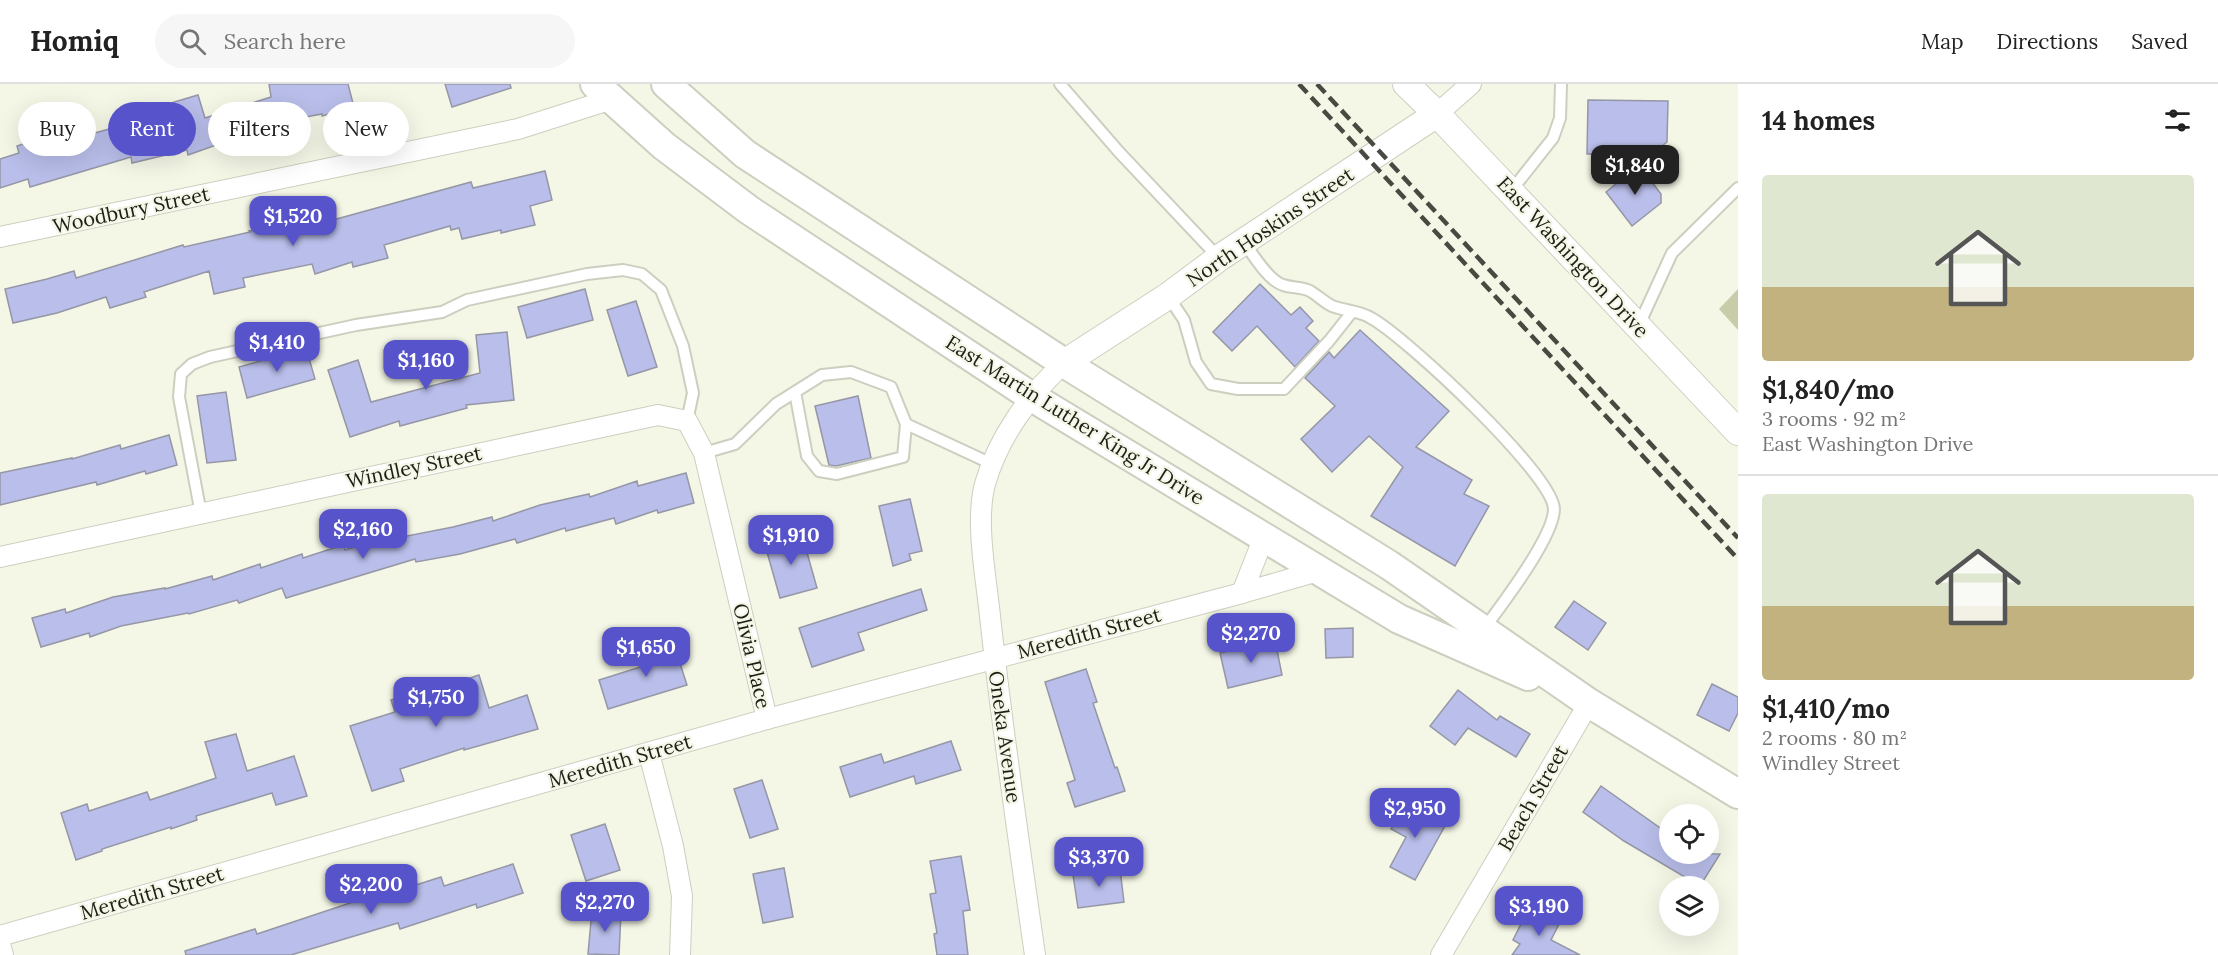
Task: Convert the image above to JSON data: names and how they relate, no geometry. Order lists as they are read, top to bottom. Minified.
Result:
{"streets":{"main road":["East Martin Luther King Jr Drive"],"street":["Woodbury Street","North Hoskins Street","East Washington Drive","Windley Street","Meredith Street","Olivia Place","Oneka Avenue","Beach Street"]},"crossings":[["Woodbury Street","East Martin Luther King Jr Drive"],["North Hoskins Street","East Washington Drive"],["North Hoskins Street","East Martin Luther King Jr Drive"],["North Hoskins Street","Oneka Avenue"],["East Martin Luther King Jr Drive","Meredith Street"],["East Martin Luther King Jr Drive","Oneka Avenue"],["East Martin Luther King Jr Drive","Beach Street"],["Windley Street","Olivia Place"],["Meredith Street","Olivia Place"],["Meredith Street","Oneka Avenue"]],"page":{"header":"Homiq","search":"Search here","nav":["Map","Directions","Saved"],"heading":"14 homes","chip":["Buy","Rent","Filters","New"],"price":["$1,840","$1,520","$1,410","$1,160","$2,160","$1,910","$2,270","$1,650","$1,750","$2,950","$3,370","$2,200","$2,270","$3,190"],"list":[{"name":"$1,840/mo","note":"3 rooms · 92 m² · East Washington Drive"},{"name":"$1,410/mo","note":"2 rooms · 80 m² · Windley Street"}]}}
